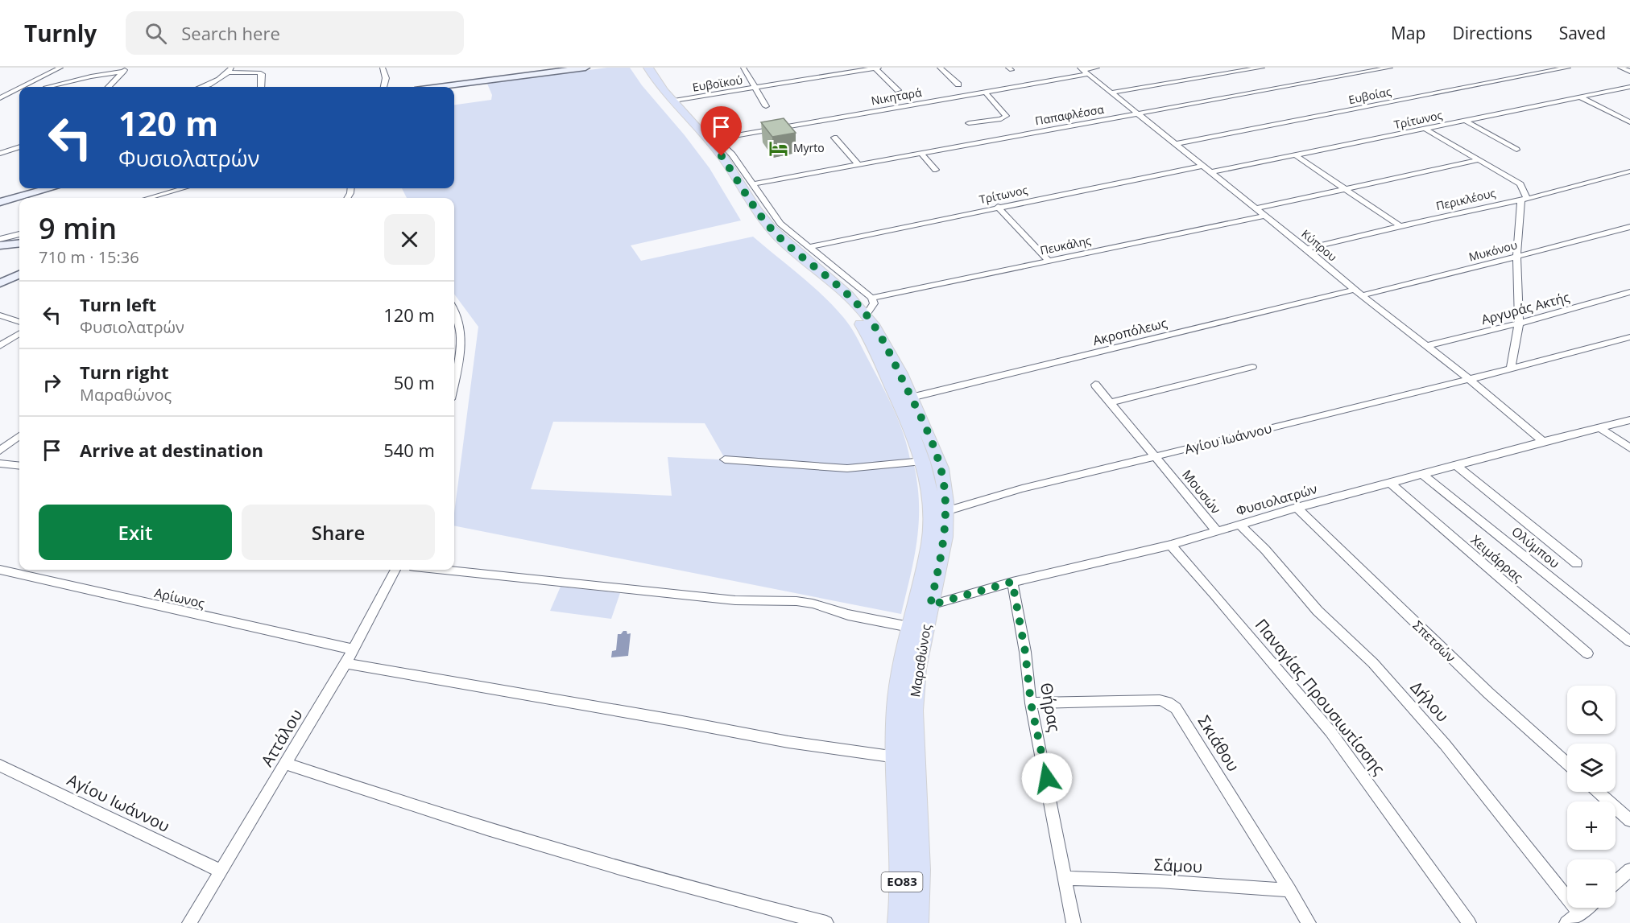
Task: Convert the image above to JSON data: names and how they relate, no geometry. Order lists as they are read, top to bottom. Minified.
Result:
{"streets":{"main road":["Μαραθώνος","ΕΟ83"],"street":["Ευβοϊκού","Ευβοίας","Νικηταρά","Παπαφλέσσα","Τρίτωνος","Περικλέους","Πευκάλης","Κύπρου","Μυκόνου","Αργυράς Ακτής","Ακροπόλεως","Αγίου Ιωάννου","Μουσών","Φυσιολατρών","Ολύμπου","Χειμάρρας","Αρίωνος","Σπετσών","Παναγίας Προυσιωτίσσης","Δήλου","Θήρας","Αττάλου","Σκιάθου","Σάμου"]},"crossings":[["Ευβοϊκού","Μαραθώνος"],["Ευβοίας","Κύπρου"],["Νικηταρά","Κύπρου"],["Νικηταρά","Μαραθώνος"],["Παπαφλέσσα","Κύπρου"],["Τρίτωνος","Κύπρου"],["Περικλέους","Κύπρου"],["Πευκάλης","Κύπρου"],["Κύπρου","Μυκόνου"],["Κύπρου","Αργυράς Ακτής"],["Κύπρου","Ακροπόλεως"],["Κύπρου","Αγίου Ιωάννου"],["Κύπρου","Φυσιολατρών"],["Μυκόνου","Ακροπόλεως"],["Ακροπόλεως","Μαραθώνος"],["Αγίου Ιωάννου","Μουσών"],["Αγίου Ιωάννου","Μαραθώνος"],["Αγίου Ιωάννου","Αττάλου"],["Μουσών","Φυσιολατρών"],["Φυσιολατρών","Ολύμπου"],["Φυσιολατρών","Χειμάρρας"],["Φυσιολατρών","Σπετσών"],["Φυσιολατρών","Μαραθώνος"],["Φυσιολατρών","Παναγίας Προυσιωτίσσης"],["Φυσιολατρών","Δήλου"],["Φυσιολατρών","Θήρας"],["Αρίωνος","Αττάλου"],["Θήρας","Σκιάθου"],["Θήρας","Σάμου"],["Σκιάθου","Σάμου"]],"places":{"hotel":["Myrto"]},"page":{"header":"Turnly","search":"Search here","nav":["Map","Directions","Saved"],"turn":["120 m","Φυσιολατρών"],"heading":["9 min","710 m · 15:36"],"list":[{"name":"Turn left","note":"Φυσιολατρών","value":"120 m"},{"name":"Turn right","note":"Μαραθώνος","value":"50 m"},{"name":"Arrive at destination","value":"540 m"}],"buttons":["Exit","Share"],"map_buttons":["+","−"]}}
